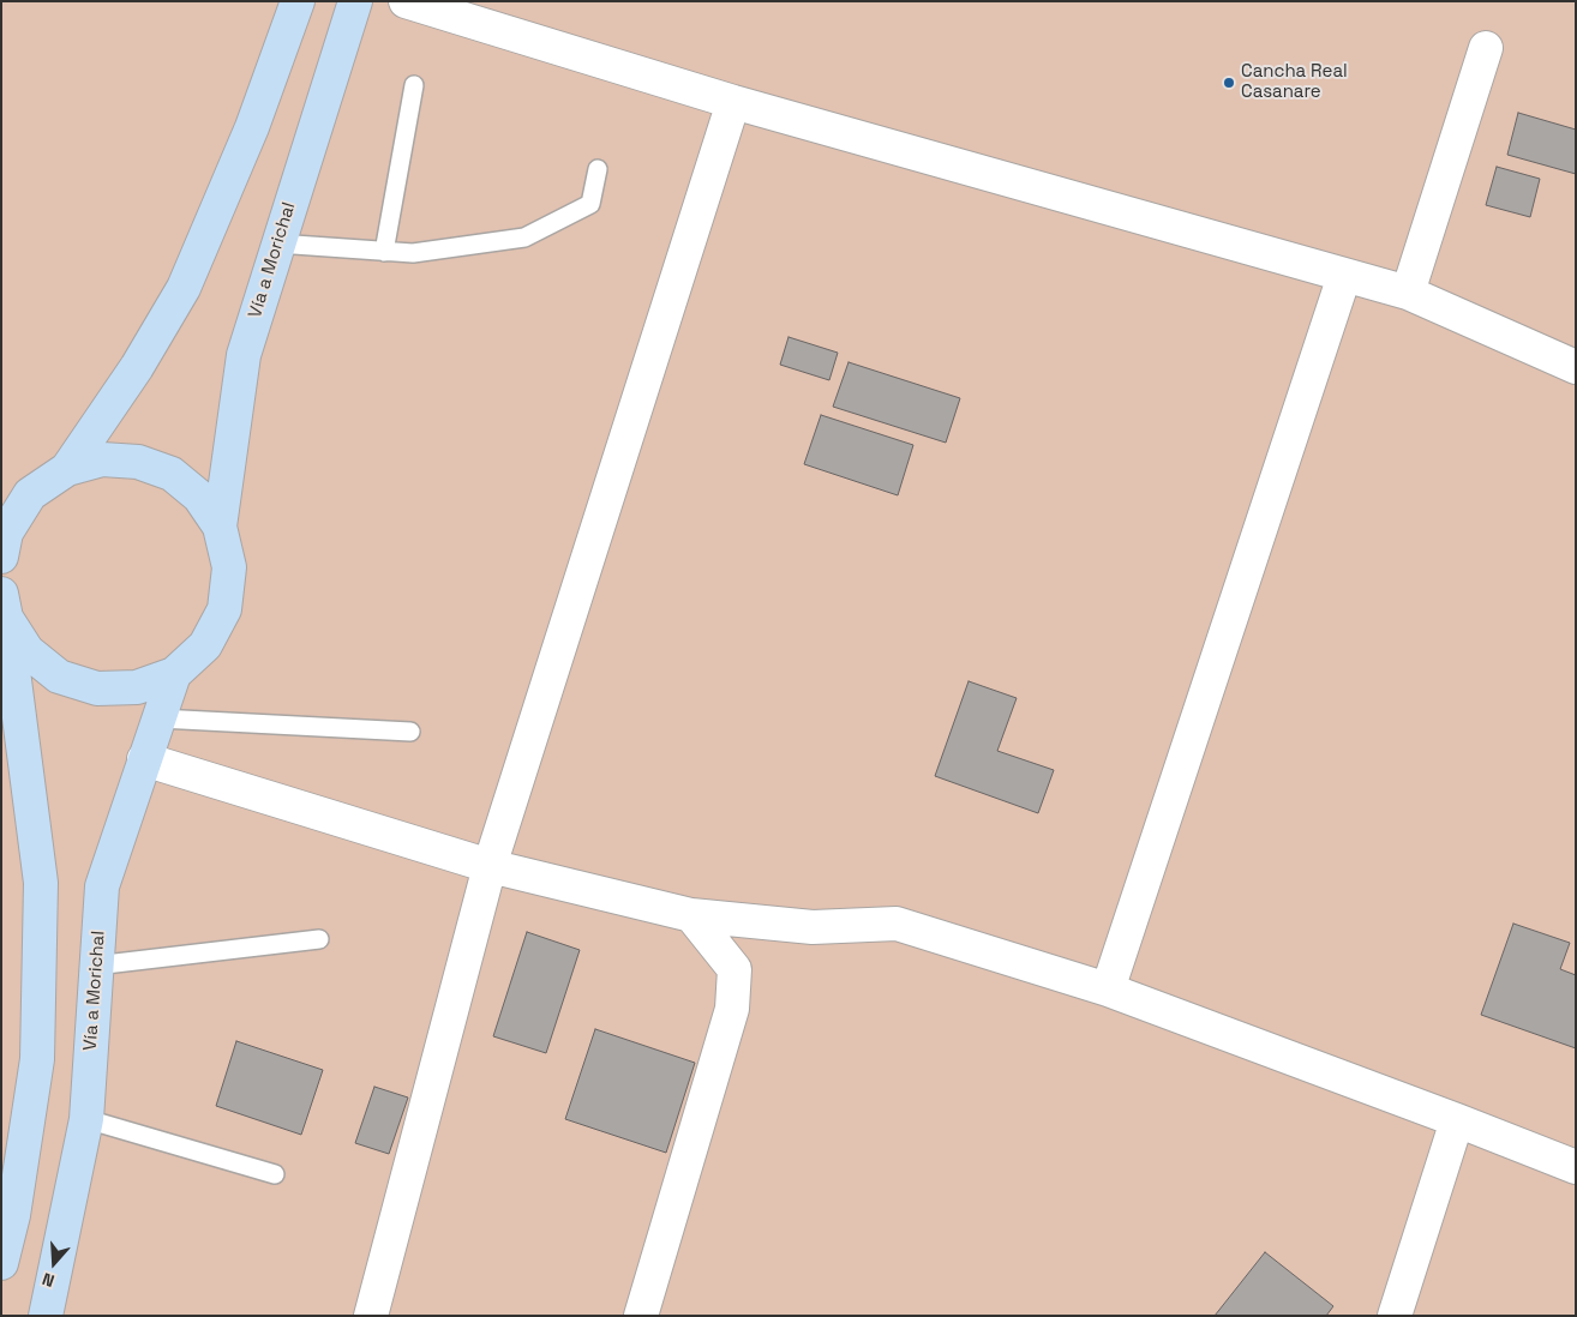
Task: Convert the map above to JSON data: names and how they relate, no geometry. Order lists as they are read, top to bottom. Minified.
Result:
{"streets":{"street":["Vía a Morichal"]},"places":["Cancha Real Casanare"],"north":"bottom"}
